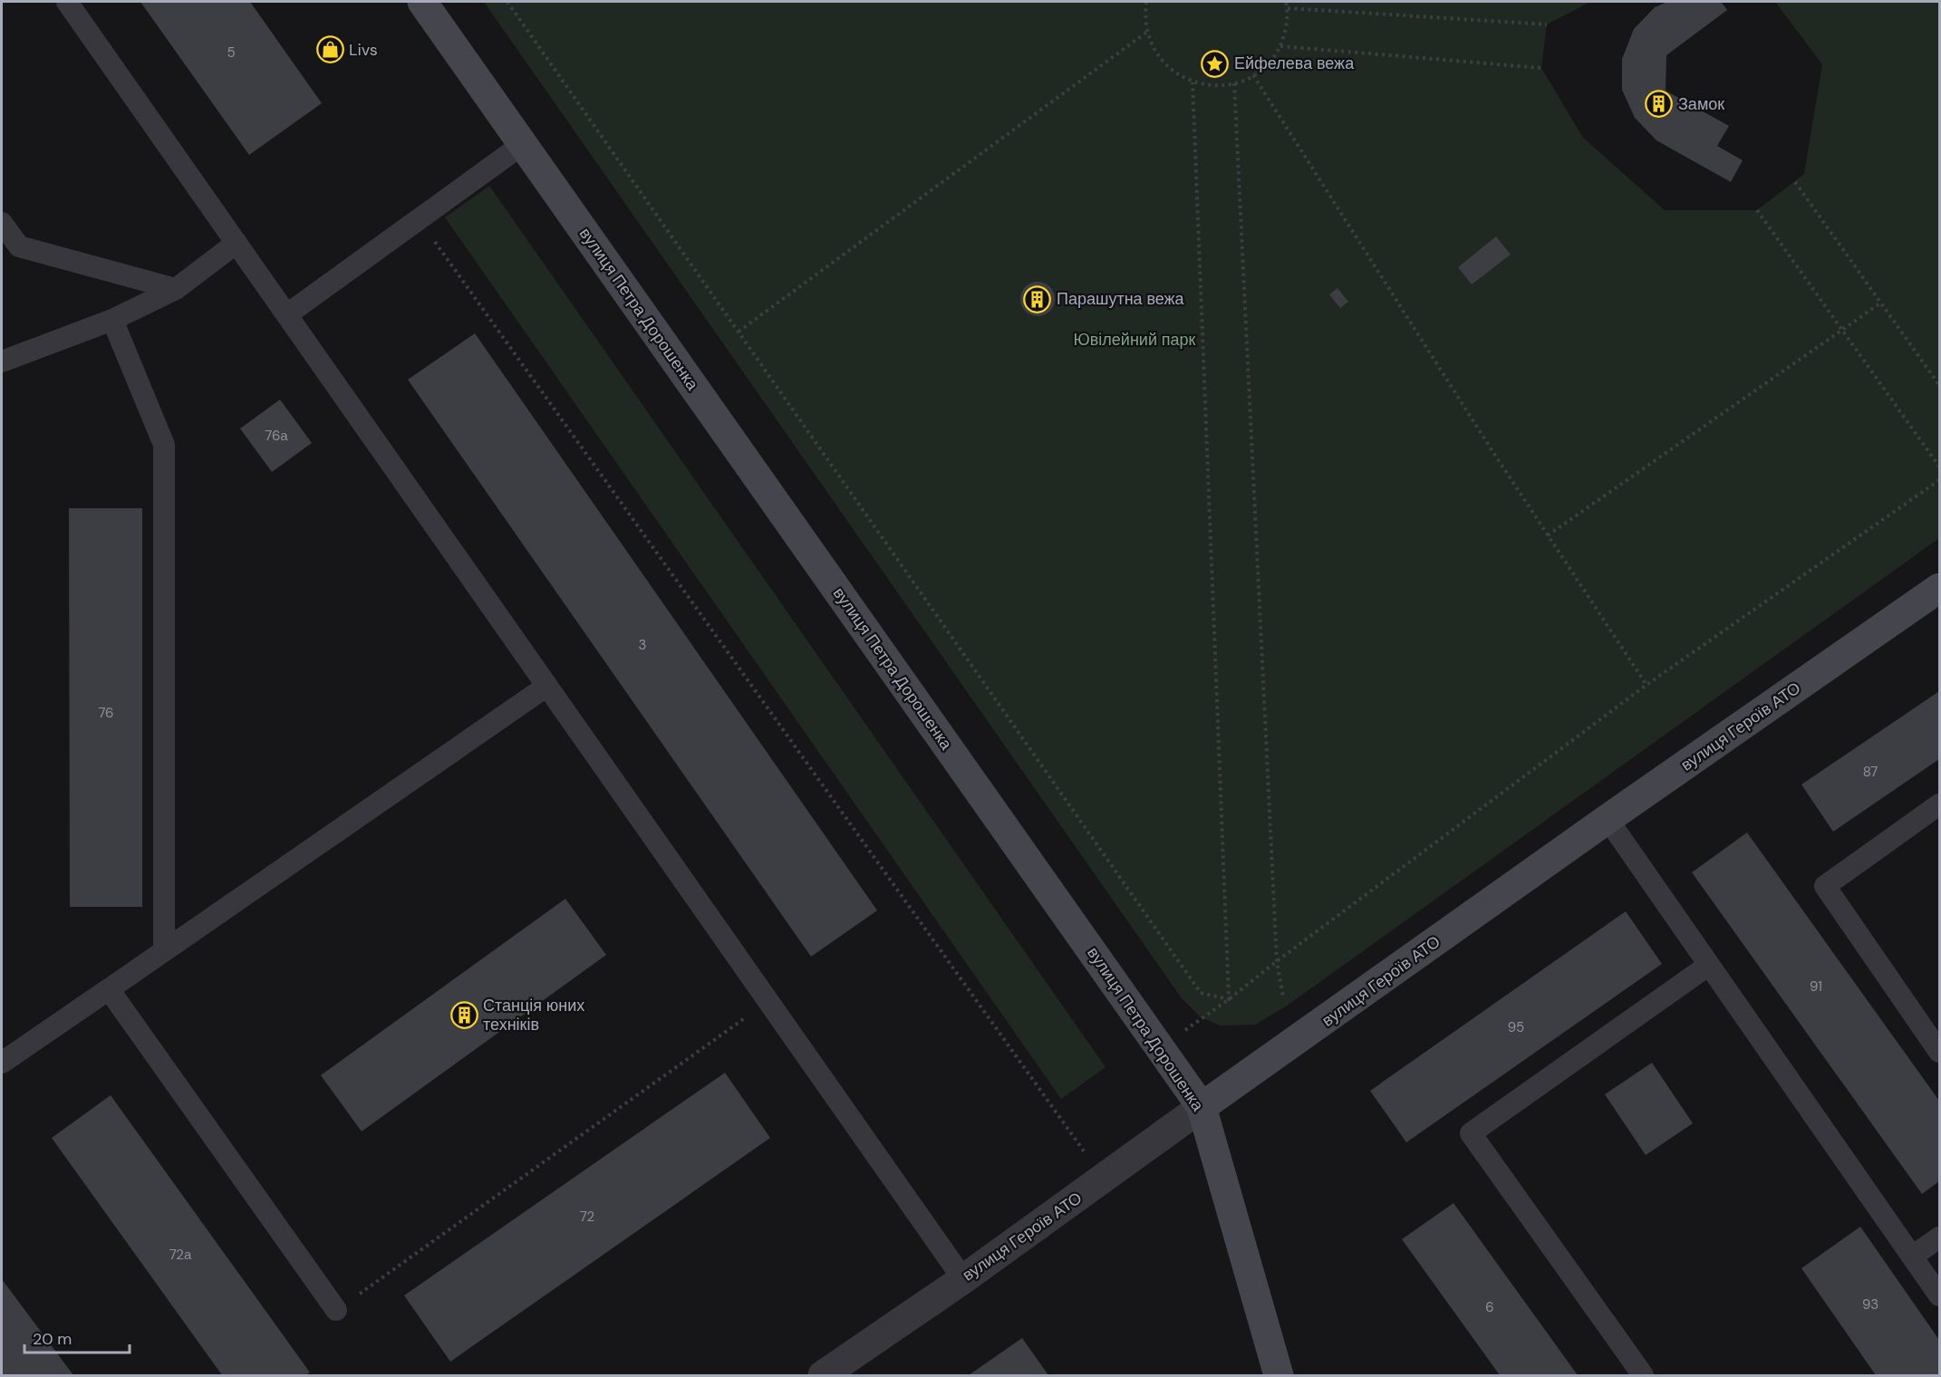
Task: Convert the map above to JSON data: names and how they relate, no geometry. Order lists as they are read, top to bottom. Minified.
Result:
{"streets":{"main road":["вулиця Петра Дорошенка","вулиця Героїв АТО"]},"crossings":[["вулиця Петра Дорошенка","вулиця Героїв АТО"]],"parks":["Ювілейний парк"],"places":{"shop":["Livs"],"place":["Ейфелева вежа"],"building":["Замок","Парашутна вежа","Станція юних техніків"]},"house_numbers":["5","76а","3","76","87","91","95","72","72а","93","6"],"scale_bar":"20 m"}
